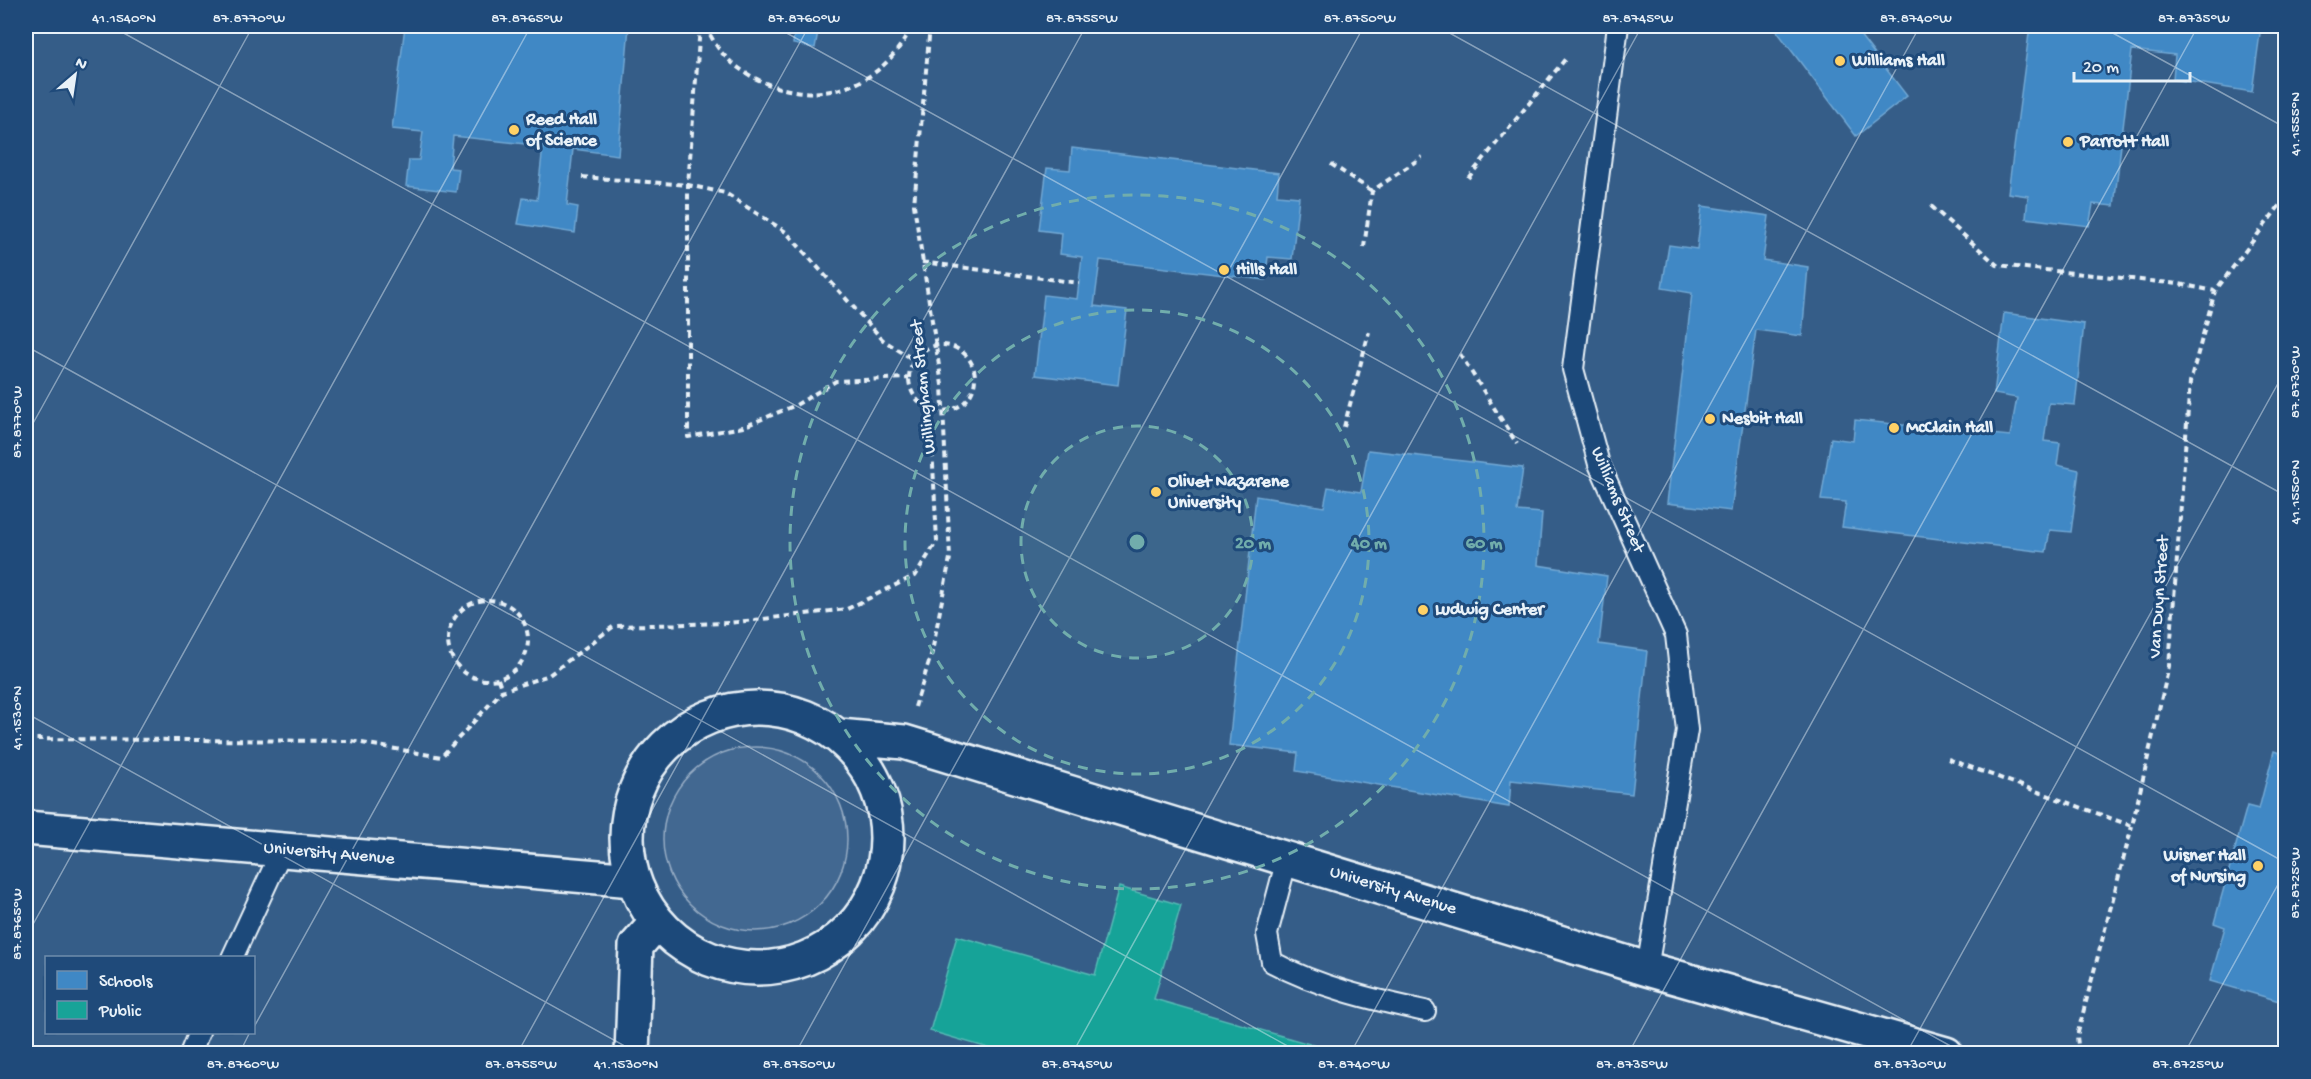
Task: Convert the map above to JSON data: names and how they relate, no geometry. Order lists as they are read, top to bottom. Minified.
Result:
{"streets":{"street":["University Avenue"],"lane":["Williams Street"],"path":["Willingham Street","Van Duyn Street"]},"crossings":[["Willingham Street","University Avenue"],["Williams Street","University Avenue"]],"places":["Williams Hall","Reed Hall of Science","Parrott Hall","Hills Hall","Nesbit Hall","McClain Hall","Olivet Nazarene University","Ludwig Center","Wisner Hall of Nursing"],"legend":["Schools","Public"],"scale_bar":"20 m","north":"top right","coordinates":["41.1540°N","87.8770°W","87.8765°W","87.8760°W","87.8755°W","87.8750°W","87.8745°W","87.8740°W","87.8735°W","41.1555°N","87.8730°W","41.1550°N","41.1530°N","87.8725°W"],"rings":["20 m","40 m","60 m"]}
